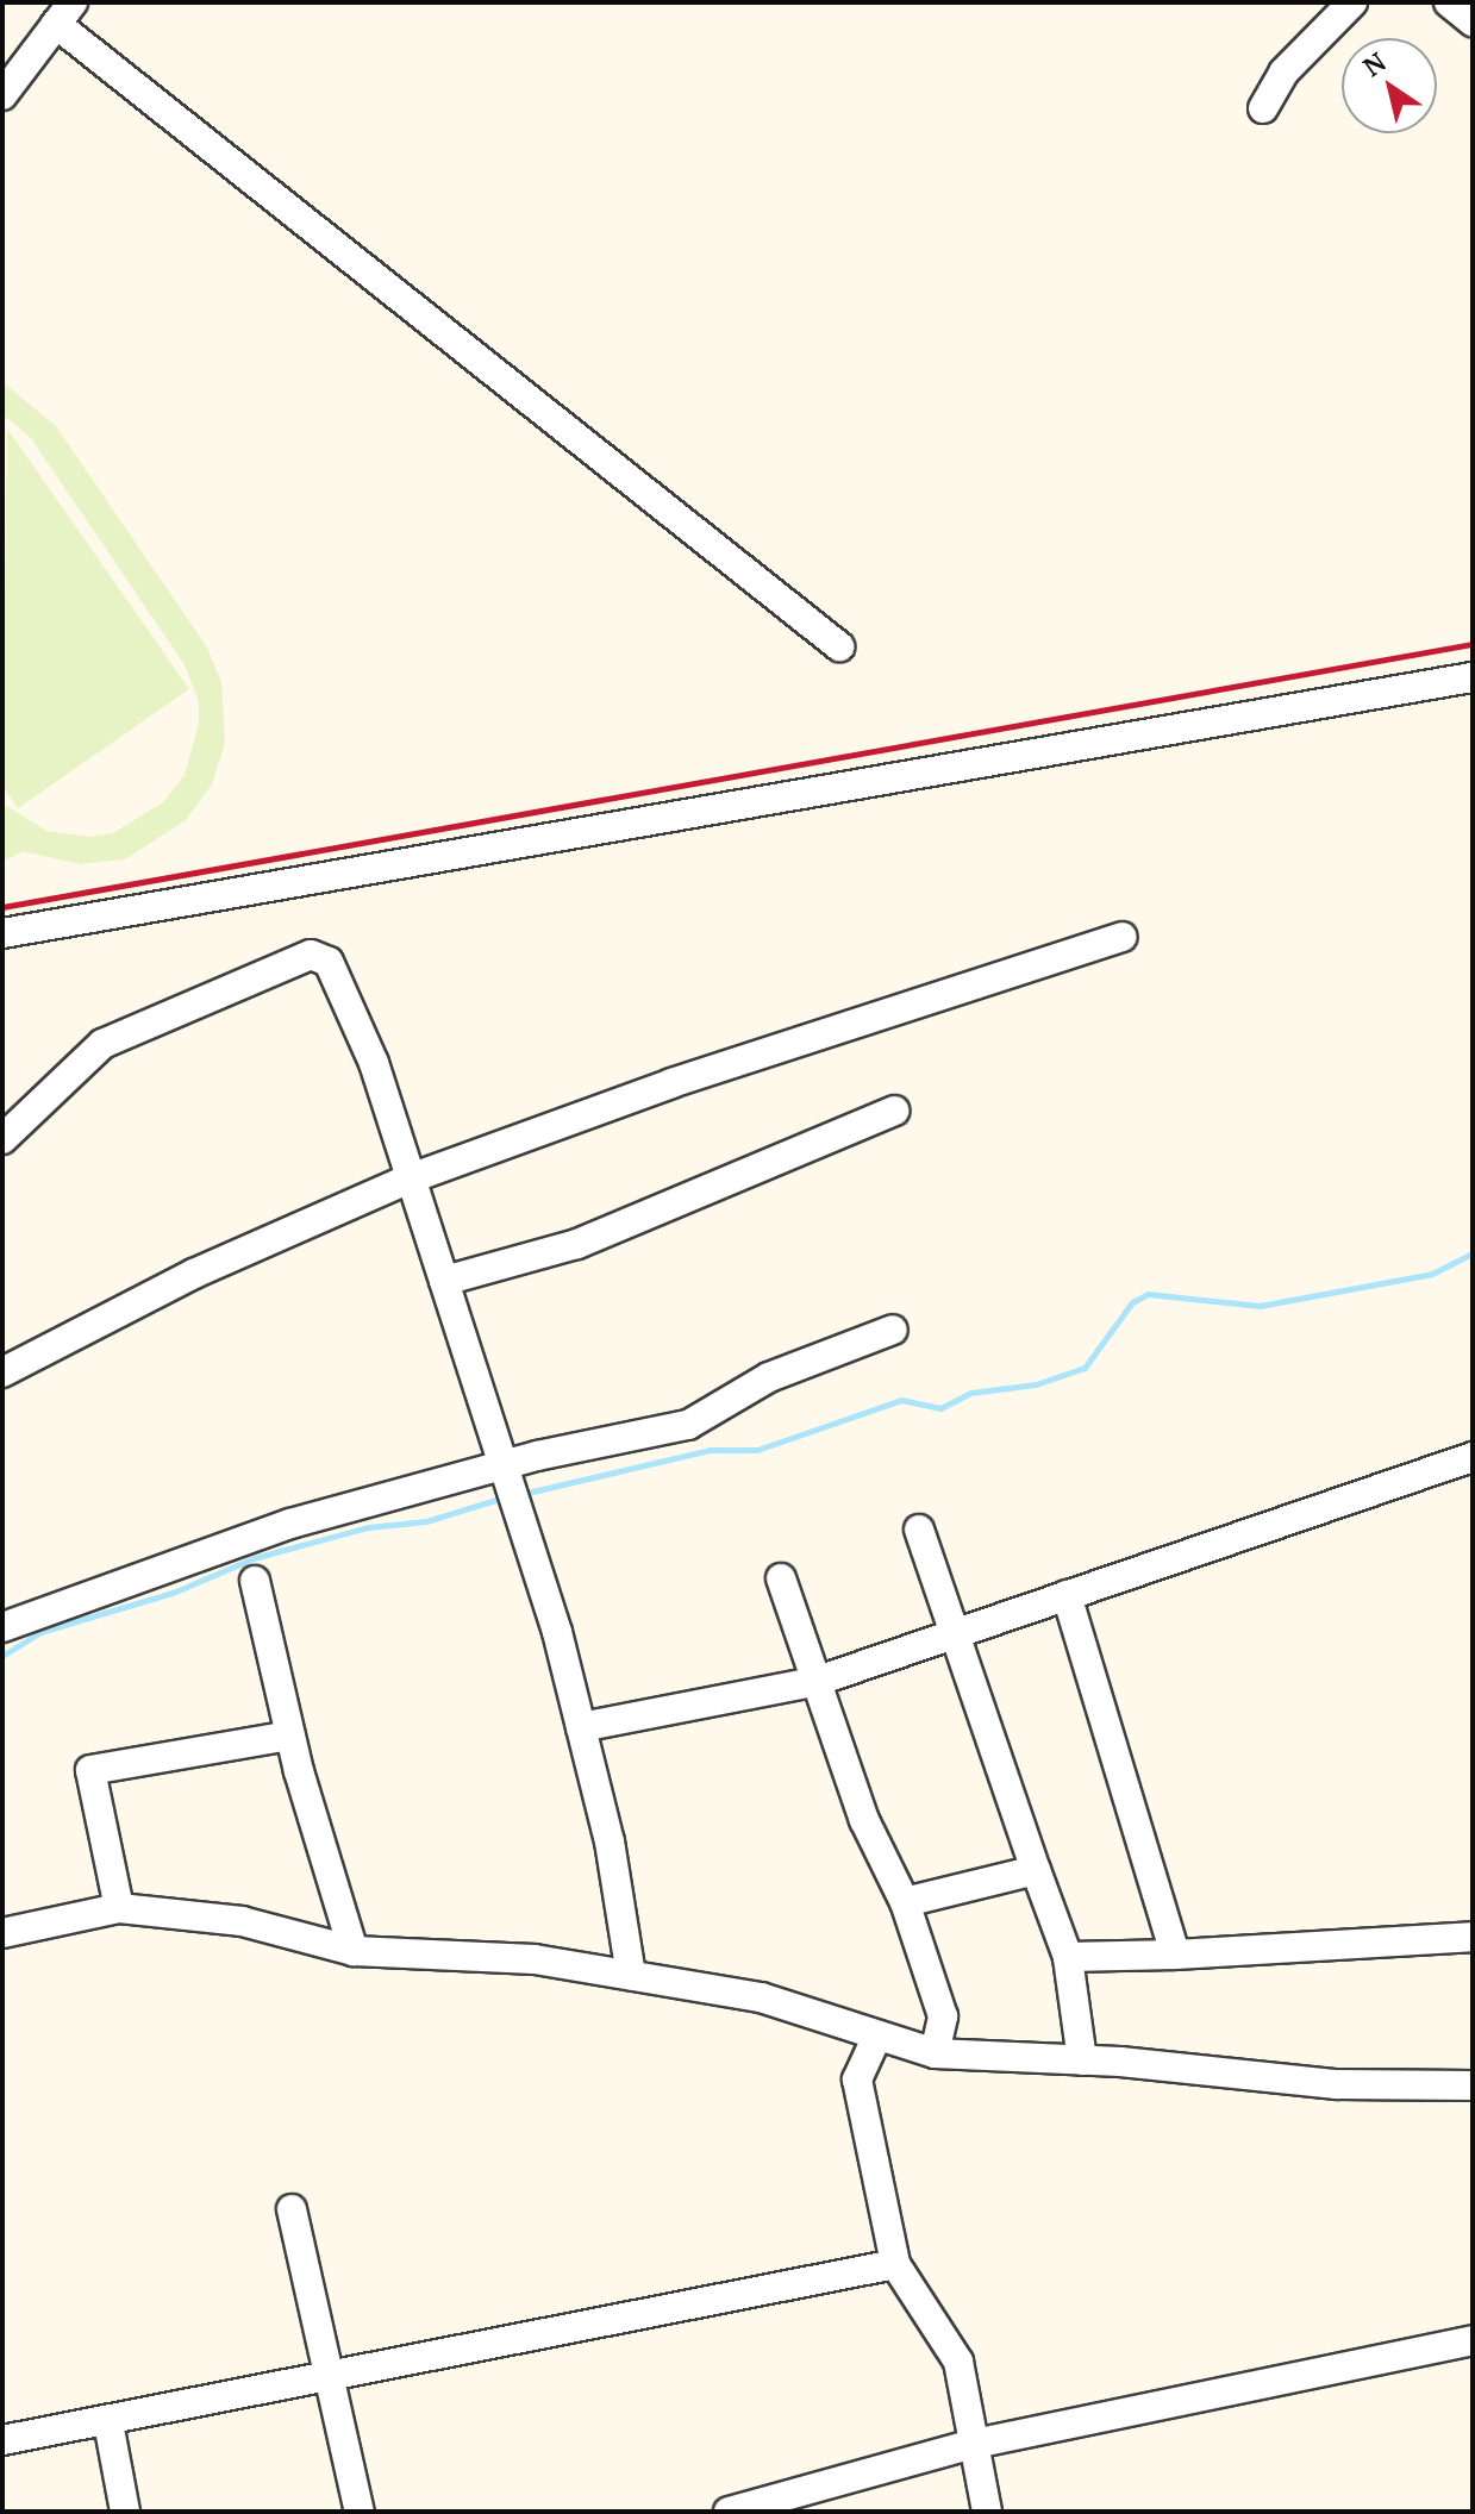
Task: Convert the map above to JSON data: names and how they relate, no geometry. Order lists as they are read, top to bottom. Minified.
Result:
{"north":"top left"}
